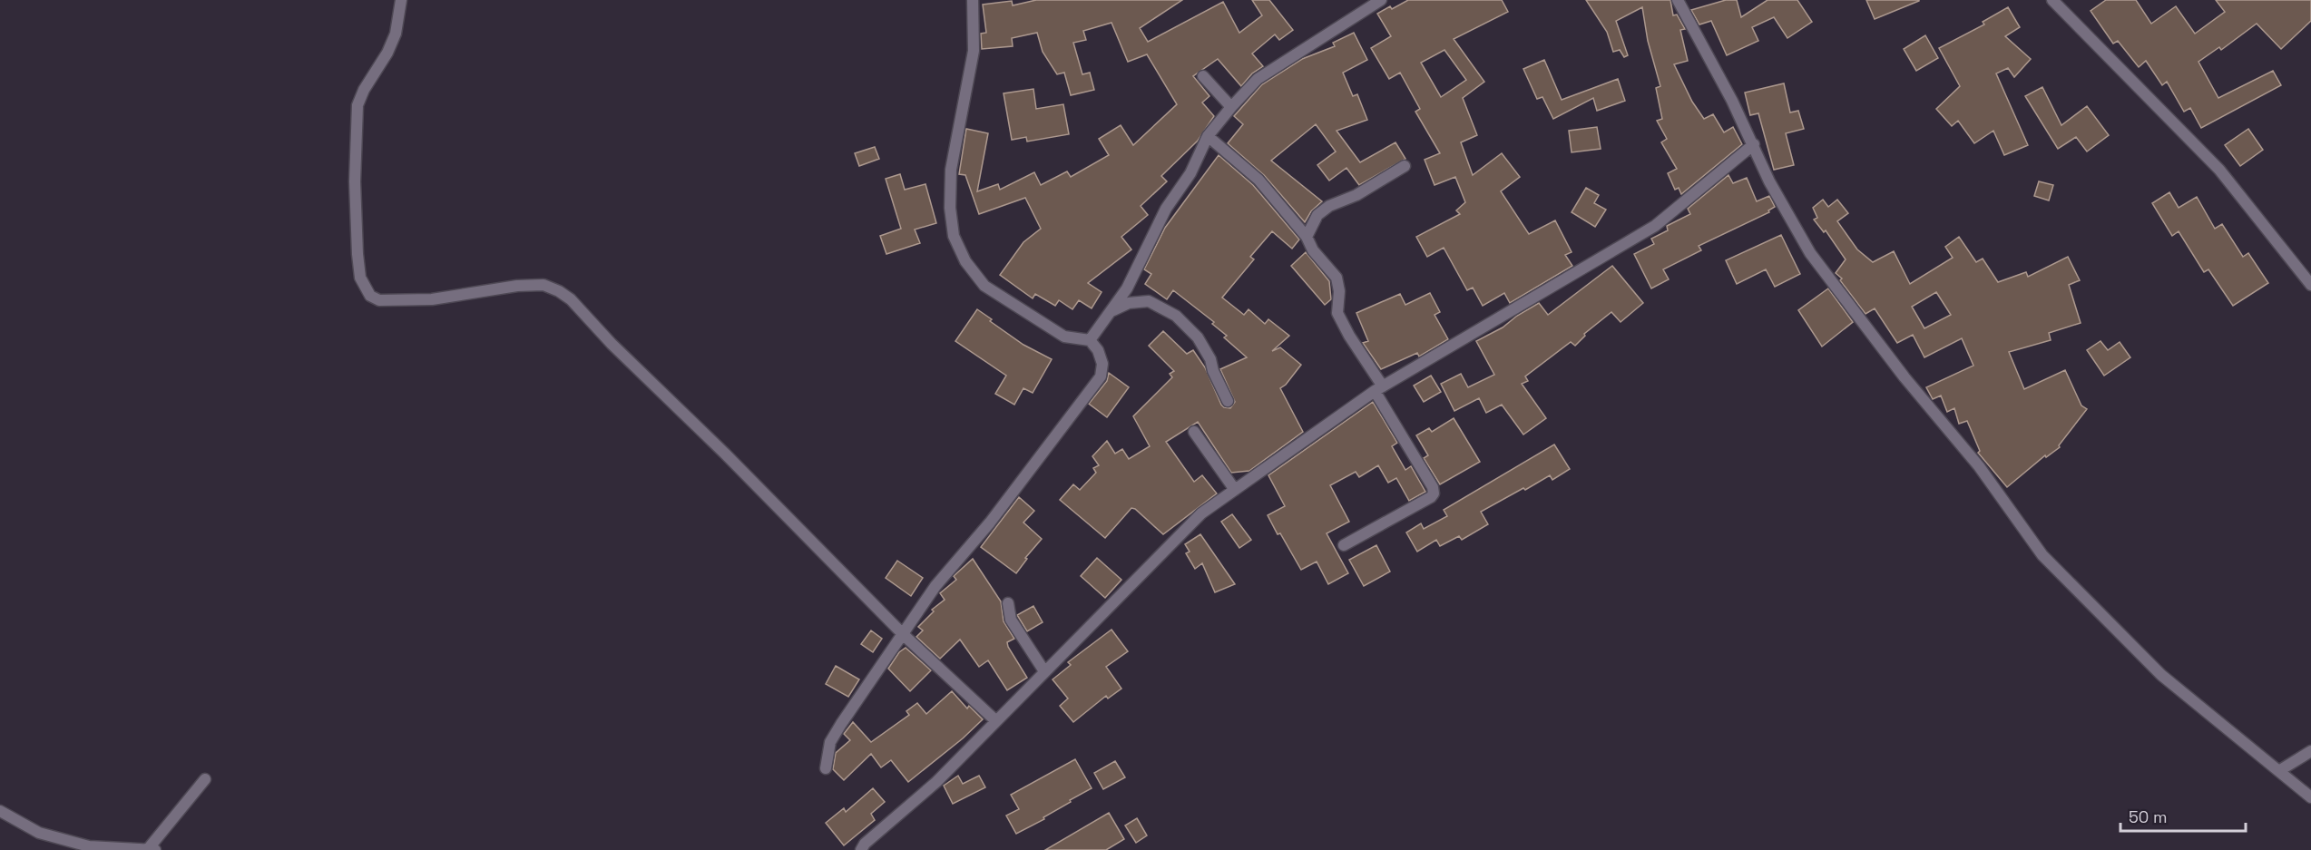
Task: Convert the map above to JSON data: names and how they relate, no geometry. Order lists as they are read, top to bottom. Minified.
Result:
{"scale_bar":"50 m"}
